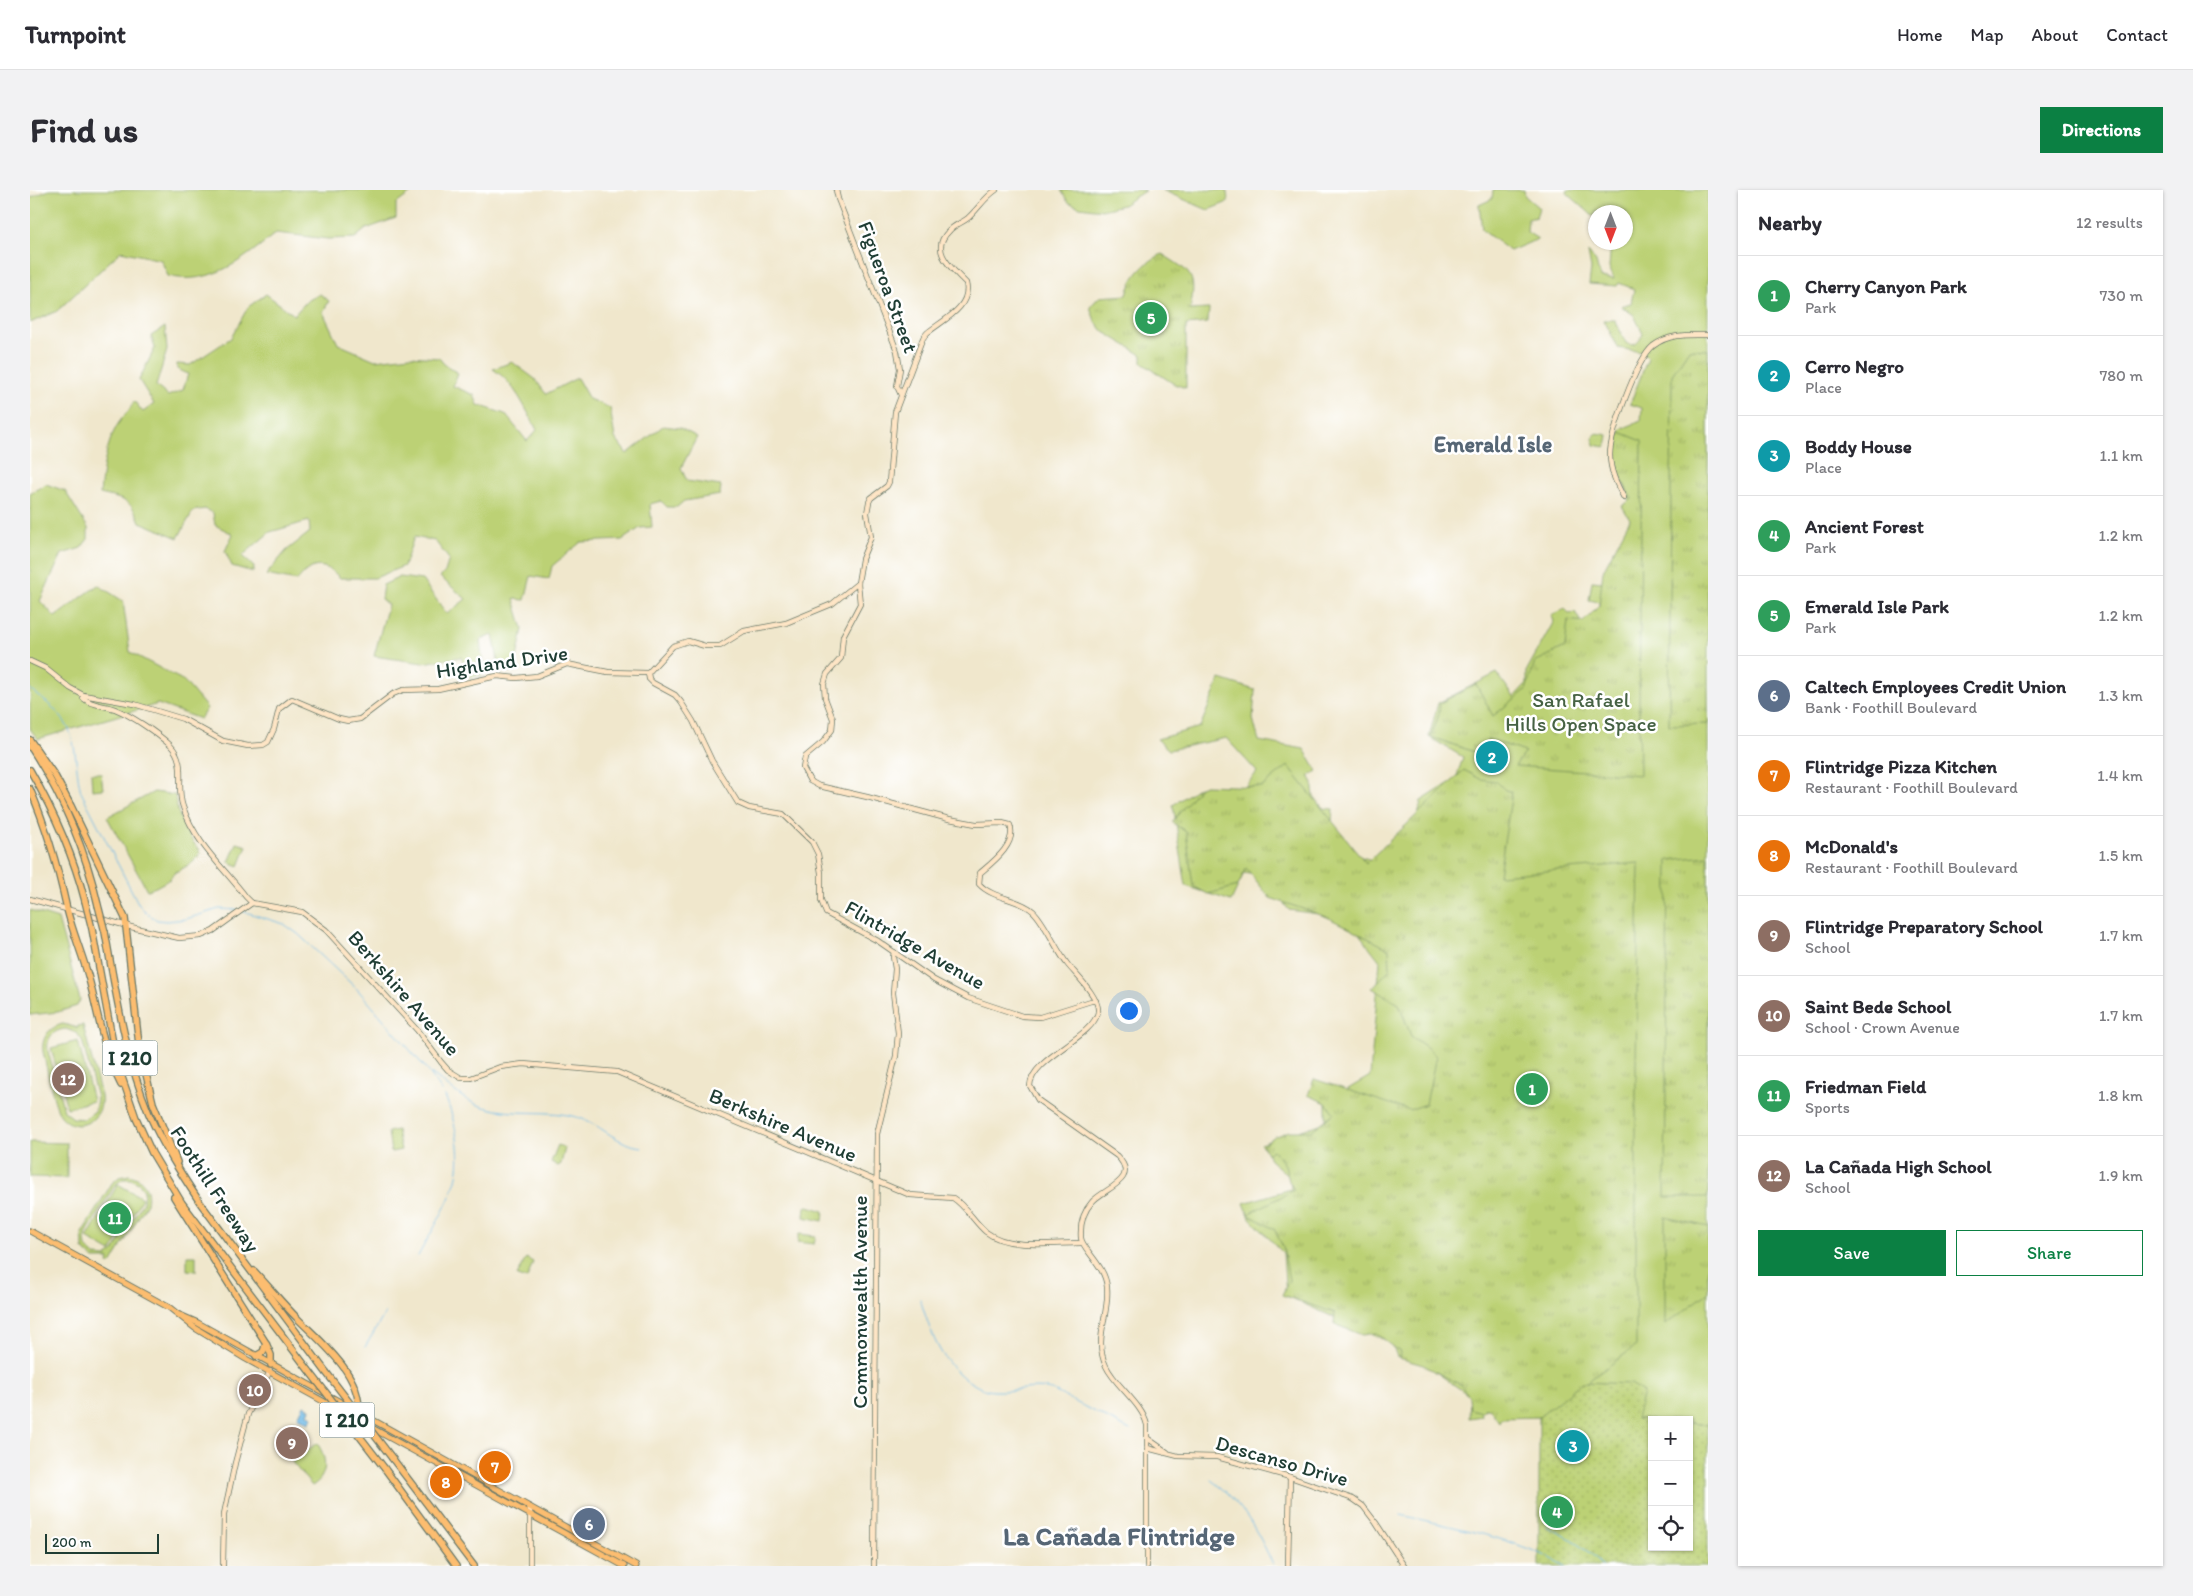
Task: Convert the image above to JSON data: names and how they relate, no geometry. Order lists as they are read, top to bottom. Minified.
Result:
{"streets":{"highway":["I 210","Foothill Freeway"],"street":["Figueroa Street","Highland Drive","Flintridge Avenue","Berkshire Avenue","Commonwealth Avenue","Descanso Drive"]},"crossings":[["Highland Drive","Flintridge Avenue"],["Flintridge Avenue","Commonwealth Avenue"],["Berkshire Avenue","Commonwealth Avenue"]],"districts":["Emerald Isle","La Cañada Flintridge"],"parks":["San Rafael Hills Open Space"],"scale_bar":"200 m","north":"bottom","page":{"header":"Turnpoint","nav":["Home","Map","About","Contact"],"buttons":["Directions",["Save","Share"]],"title":"Find us","heading":["Nearby","12 results"],"list":[{"mark":"1","name":"Cherry Canyon Park","note":"Park","value":"730 m"},{"mark":"2","name":"Cerro Negro","note":"Place","value":"780 m"},{"mark":"3","name":"Boddy House","note":"Place","value":"1.1 km"},{"mark":"4","name":"Ancient Forest","note":"Park","value":"1.2 km"},{"mark":"5","name":"Emerald Isle Park","note":"Park","value":"1.2 km"},{"mark":"6","name":"Caltech Employees Credit Union","note":"Bank · Foothill Boulevard","value":"1.3 km"},{"mark":"7","name":"Flintridge Pizza Kitchen","note":"Restaurant · Foothill Boulevard","value":"1.4 km"},{"mark":"8","name":"McDonald's","note":"Restaurant · Foothill Boulevard","value":"1.5 km"},{"mark":"9","name":"Flintridge Preparatory School","note":"School","value":"1.7 km"},{"mark":"10","name":"Saint Bede School","note":"School · Crown Avenue","value":"1.7 km"},{"mark":"11","name":"Friedman Field","note":"Sports","value":"1.8 km"},{"mark":"12","name":"La Cañada High School","note":"School","value":"1.9 km"}],"pins":["5","2","12","1","11","10","9","3","7","8","4","6"],"map_buttons":["+","−"],"scale":"200 m"}}
